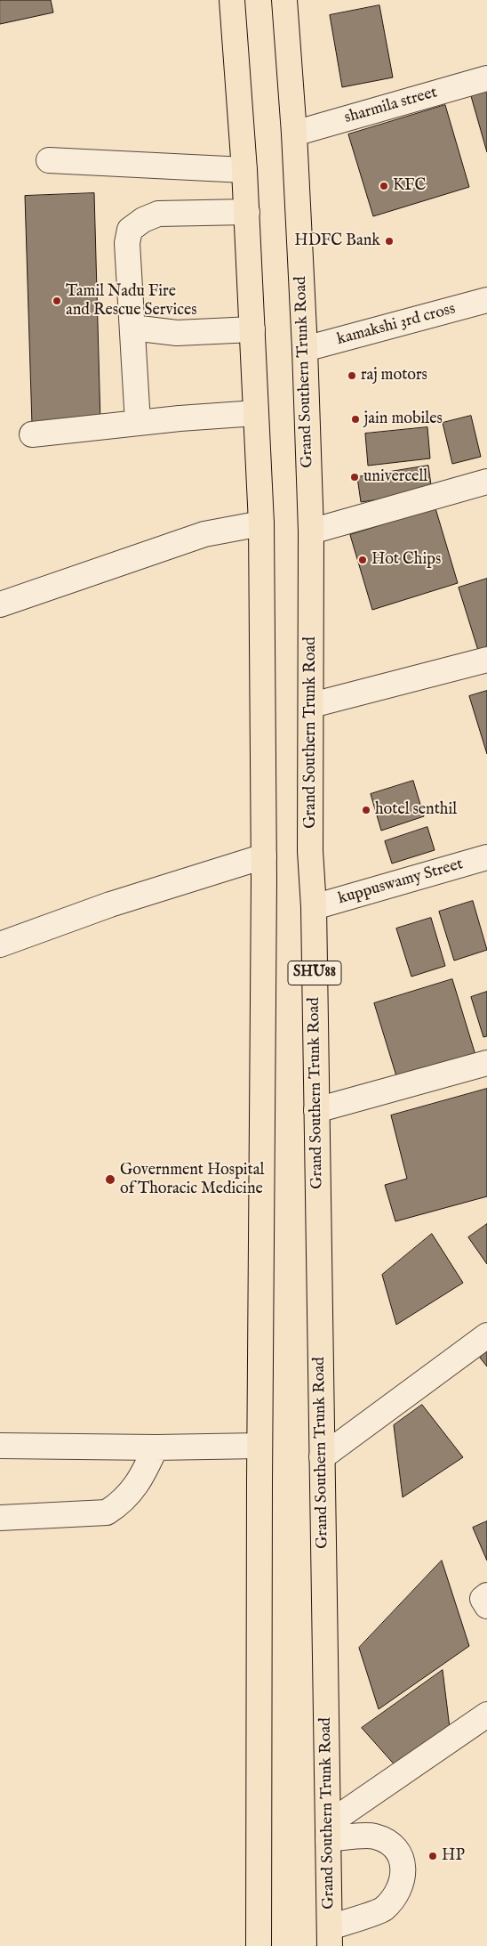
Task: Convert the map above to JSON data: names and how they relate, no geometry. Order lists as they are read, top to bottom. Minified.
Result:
{"streets":{"main road":["Grand Southern Trunk Road","SHU88"],"street":["sharmila street","kamakshi 3rd cross","kuppuswamy Street"]},"crossings":[["sharmila street","Grand Southern Trunk Road"],["kamakshi 3rd cross","Grand Southern Trunk Road"],["Grand Southern Trunk Road","kuppuswamy Street"]],"places":["KFC","HDFC Bank","Tamil Nadu Fire and Rescue Services","raj motors","jain mobiles","univercell","Hot Chips","hotel senthil","Government Hospital of Thoracic Medicine","HP"]}
